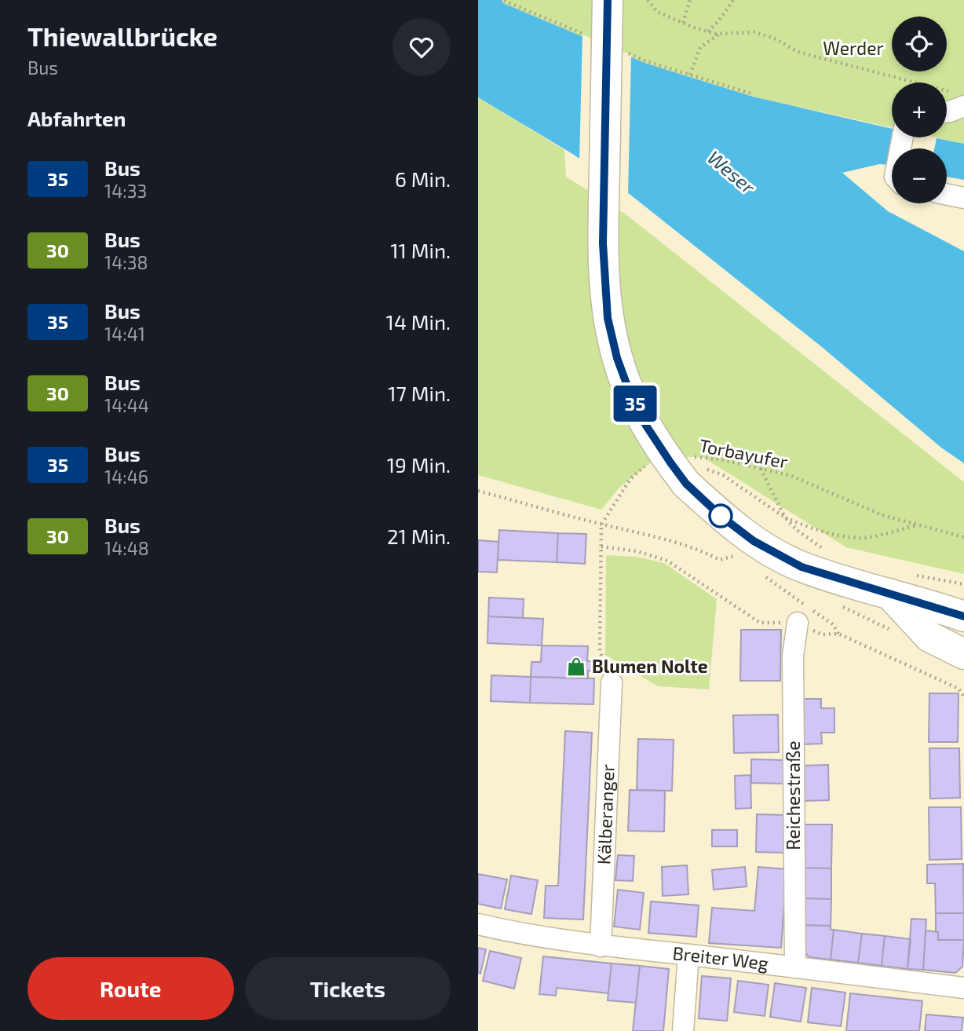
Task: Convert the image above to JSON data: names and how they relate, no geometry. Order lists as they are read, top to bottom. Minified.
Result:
{"streets":{"street":["Reichestraße","Kälberanger","Breiter Weg"],"path":["Torbayufer"]},"crossings":[["Reichestraße","Breiter Weg"],["Kälberanger","Breiter Weg"]],"water":["Weser"],"parks":["Werder"],"places":{"shop":["Blumen Nolte"]},"lines":["bus line 35"],"page":{"heading":[["Thiewallbrücke","Bus"],"Abfahrten"],"on_map":"35","map_buttons":["+","−"],"list":[{"mark":"35","name":"Bus","note":"14:33","value":"6 Min."},{"mark":"30","name":"Bus","note":"14:38","value":"11 Min."},{"mark":"35","name":"Bus","note":"14:41","value":"14 Min."},{"mark":"30","name":"Bus","note":"14:44","value":"17 Min."},{"mark":"35","name":"Bus","note":"14:46","value":"19 Min."},{"mark":"30","name":"Bus","note":"14:48","value":"21 Min."}],"buttons":["Route","Tickets"]}}
